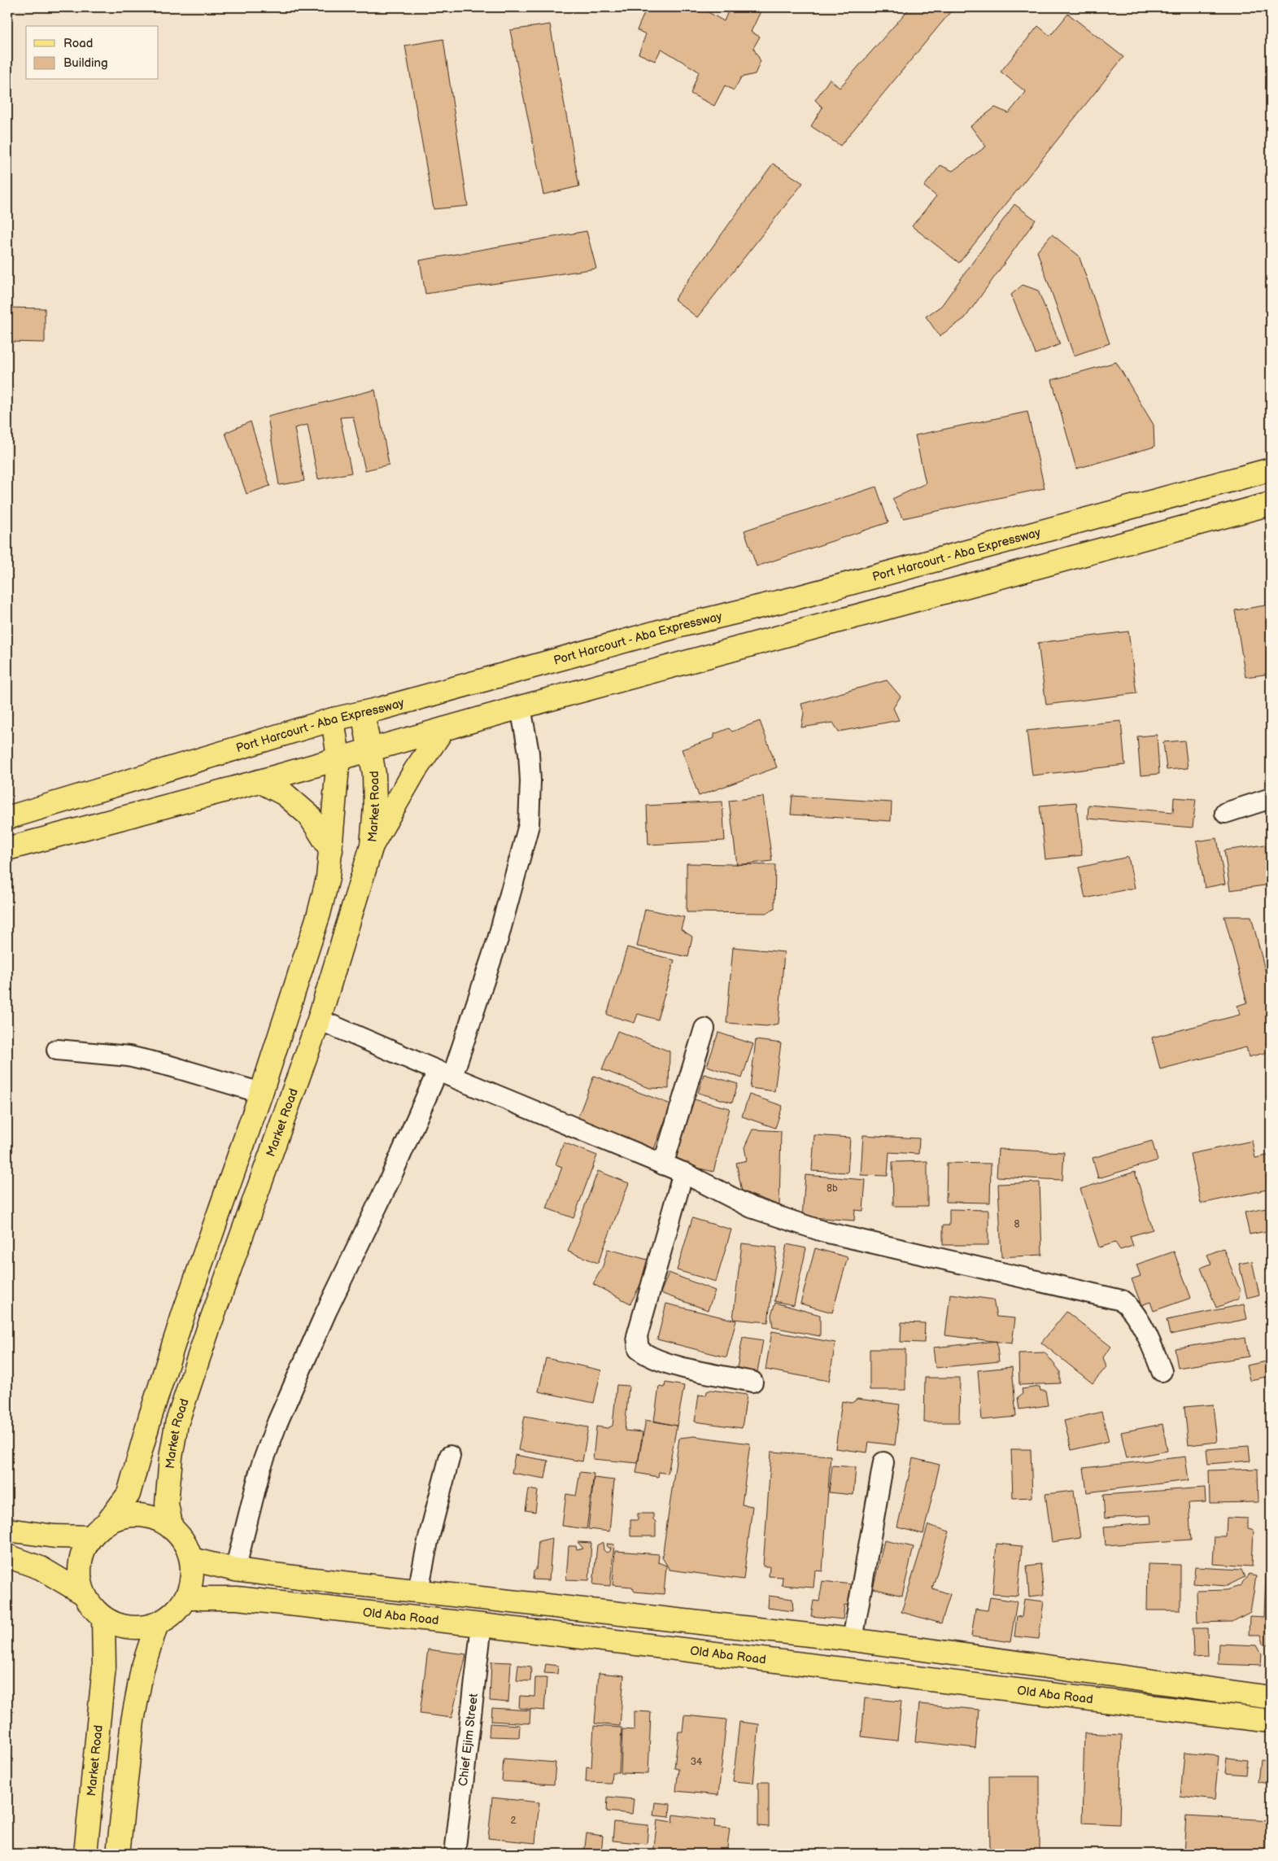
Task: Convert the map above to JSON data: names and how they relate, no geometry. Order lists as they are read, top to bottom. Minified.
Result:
{"streets":{"main road":["Port Harcourt - Aba Expressway","Market Road","Old Aba Road"],"street":["Chief Ejim Street"]},"crossings":[["Port Harcourt - Aba Expressway","Market Road"],["Market Road","Old Aba Road"],["Old Aba Road","Chief Ejim Street"]],"house_numbers":["8b","8","34","2"],"legend":["Road","Building"]}
